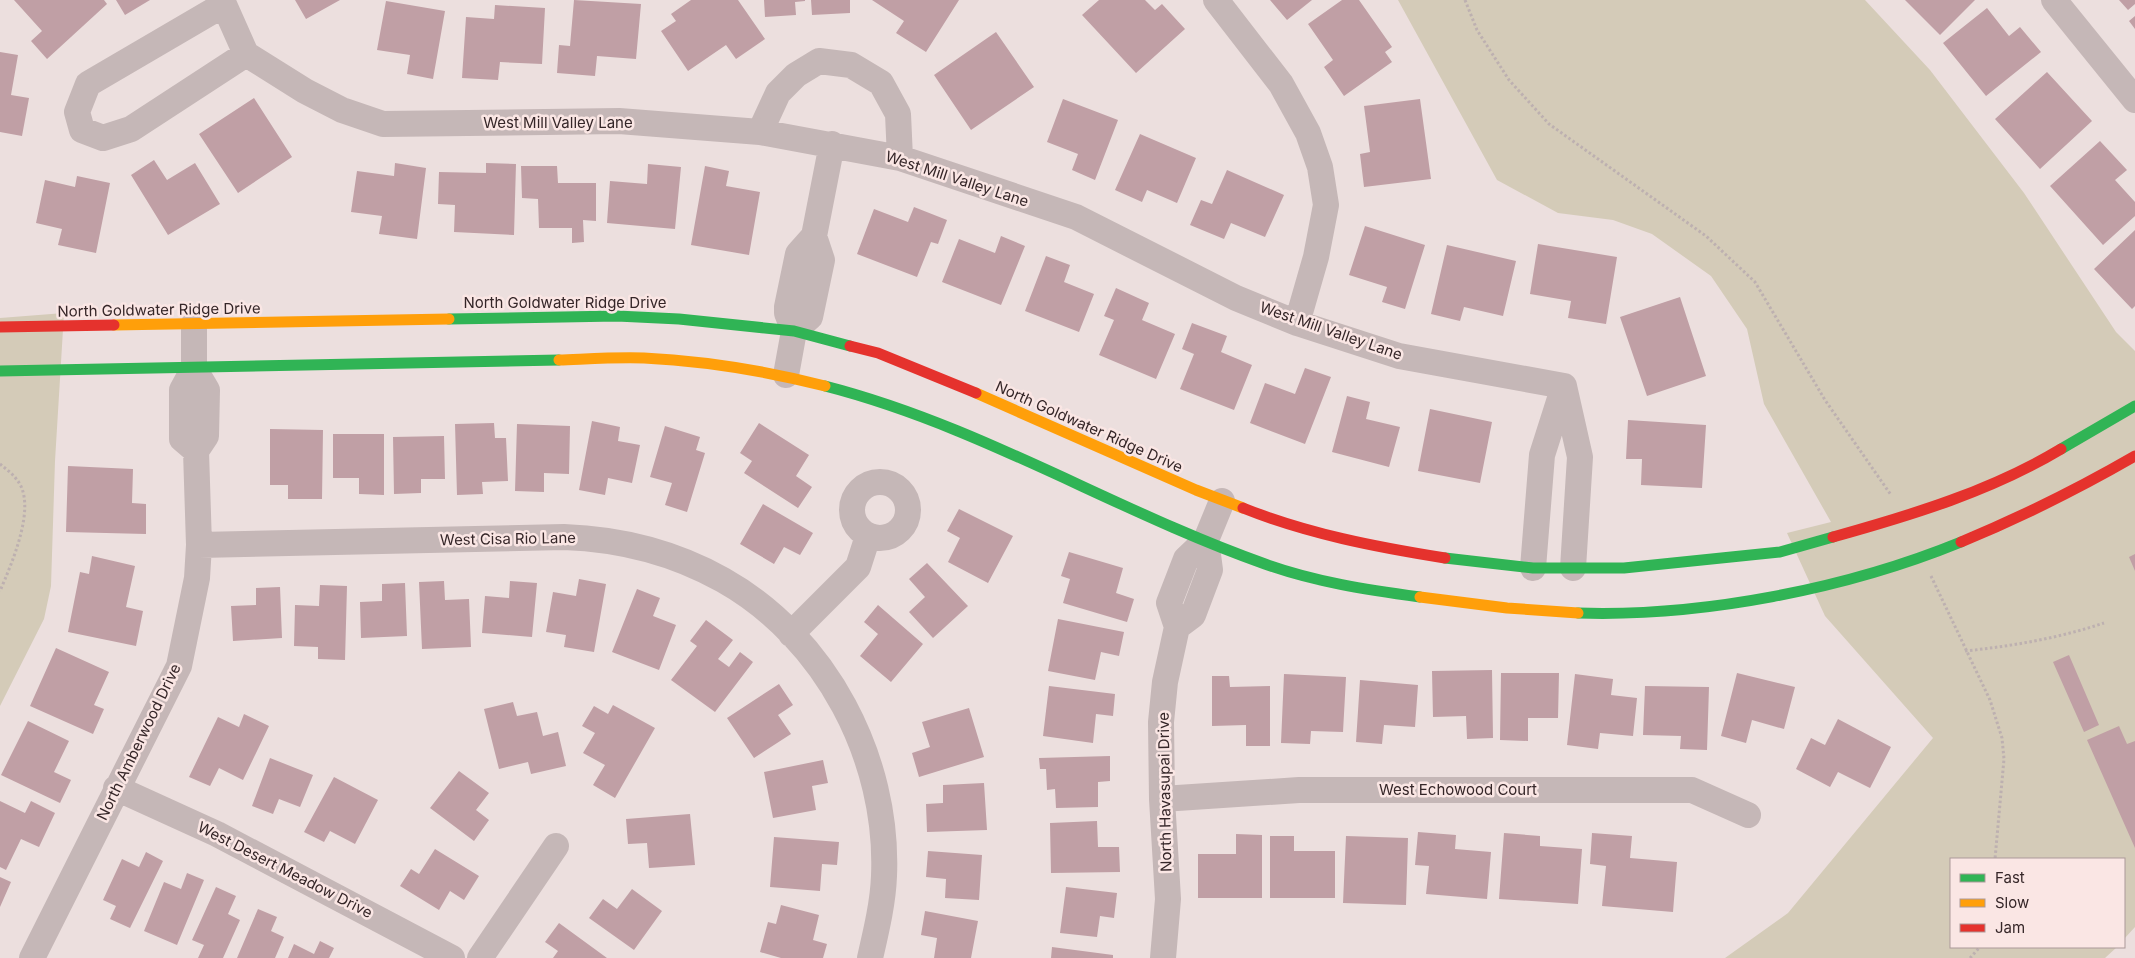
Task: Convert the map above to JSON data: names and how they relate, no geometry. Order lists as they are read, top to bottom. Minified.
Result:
{"streets":{"street":["West Mill Valley Lane","North Goldwater Ridge Drive","West Cisa Rio Lane","North Amberwood Drive","West Echowood Court","North Havasupai Drive","West Desert Meadow Drive"]},"crossings":[["North Goldwater Ridge Drive","North Havasupai Drive"],["West Cisa Rio Lane","North Amberwood Drive"],["North Amberwood Drive","West Desert Meadow Drive"],["West Echowood Court","North Havasupai Drive"]],"legend":["Fast","Slow","Jam"]}
